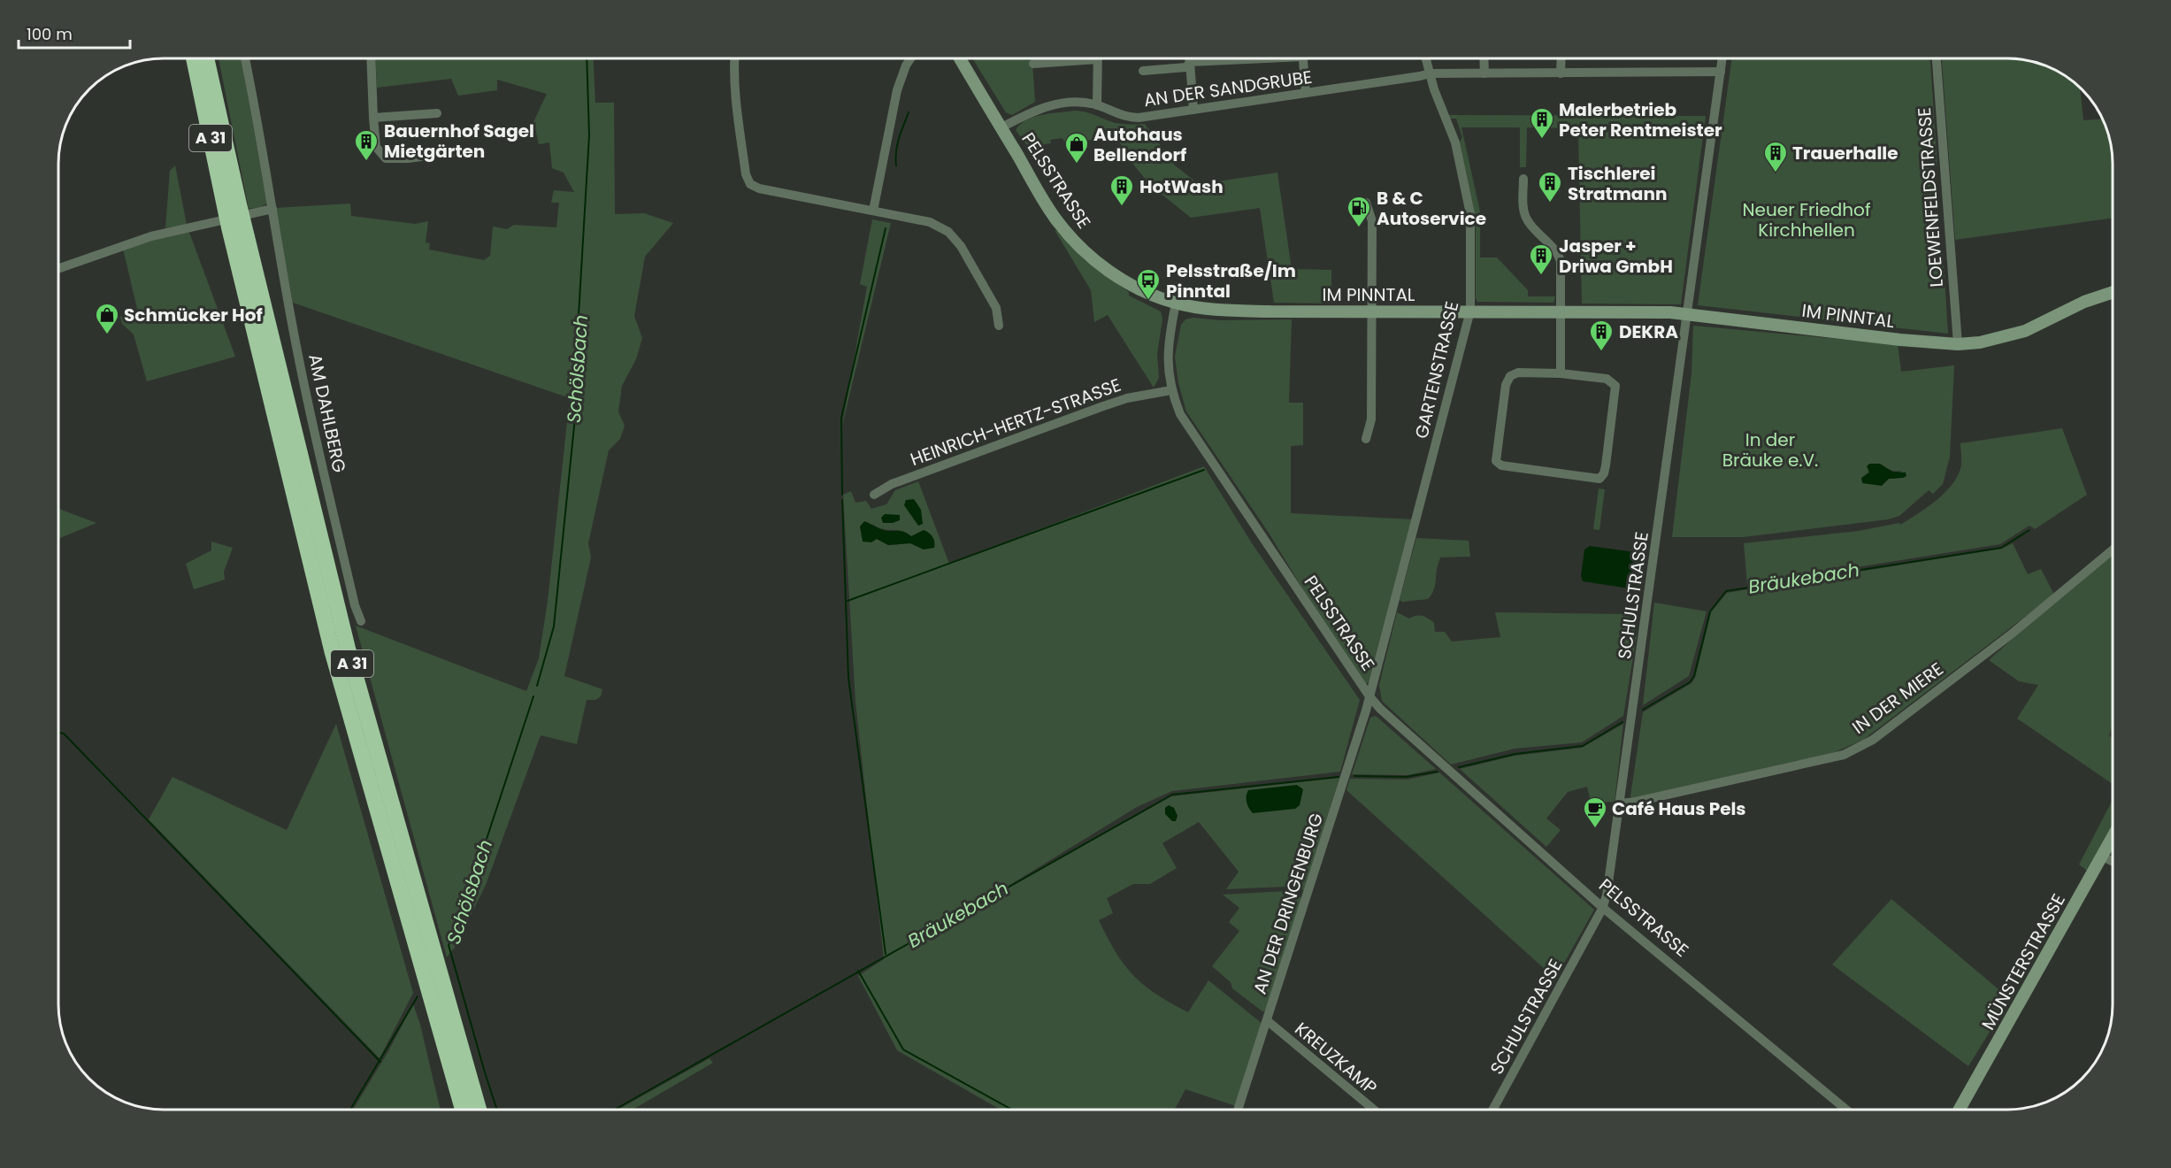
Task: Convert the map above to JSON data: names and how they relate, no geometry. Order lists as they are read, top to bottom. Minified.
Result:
{"streets":{"highway":["A 31"],"main road":["PELSSTRASSE","IM PINNTAL","MÜNSTERSTRASSE"],"street":["AN DER SANDGRUBE","LOEWENFELDSTRASSE","GARTENSTRASSE","AM DAHLBERG","HEINRICH-HERTZ-STRASSE","SCHULSTRASSE","IN DER MIERE","AN DER DRINGENBURG","KREUZKAMP"]},"crossings":[["AN DER SANDGRUBE","PELSSTRASSE"],["AN DER SANDGRUBE","GARTENSTRASSE"],["AN DER SANDGRUBE","SCHULSTRASSE"],["PELSSTRASSE","IM PINNTAL"],["PELSSTRASSE","GARTENSTRASSE"],["PELSSTRASSE","HEINRICH-HERTZ-STRASSE"],["PELSSTRASSE","SCHULSTRASSE"],["PELSSTRASSE","AN DER DRINGENBURG"],["LOEWENFELDSTRASSE","IM PINNTAL"],["IM PINNTAL","GARTENSTRASSE"],["IM PINNTAL","SCHULSTRASSE"],["GARTENSTRASSE","AN DER DRINGENBURG"],["SCHULSTRASSE","IN DER MIERE"],["AN DER DRINGENBURG","KREUZKAMP"]],"water":["Schölsbach","Bräukebach"],"parks":["Neuer Friedhof Kirchhellen","In der Bräuke e.V."],"places":{"building":["Malerbetrieb Peter Rentmeister","Bauernhof Sagel Mietgärten","Trauerhalle","Tischlerei Stratmann","HotWash","Jasper + Driwa GmbH","DEKRA"],"shop":["Autohaus Bellendorf","Schmücker Hof"],"fuel station":["B & C Autoservice"],"bus stop":["Pelsstraße/Im Pinntal"],"cafe":["Café Haus Pels"]},"scale_bar":"100 m"}
